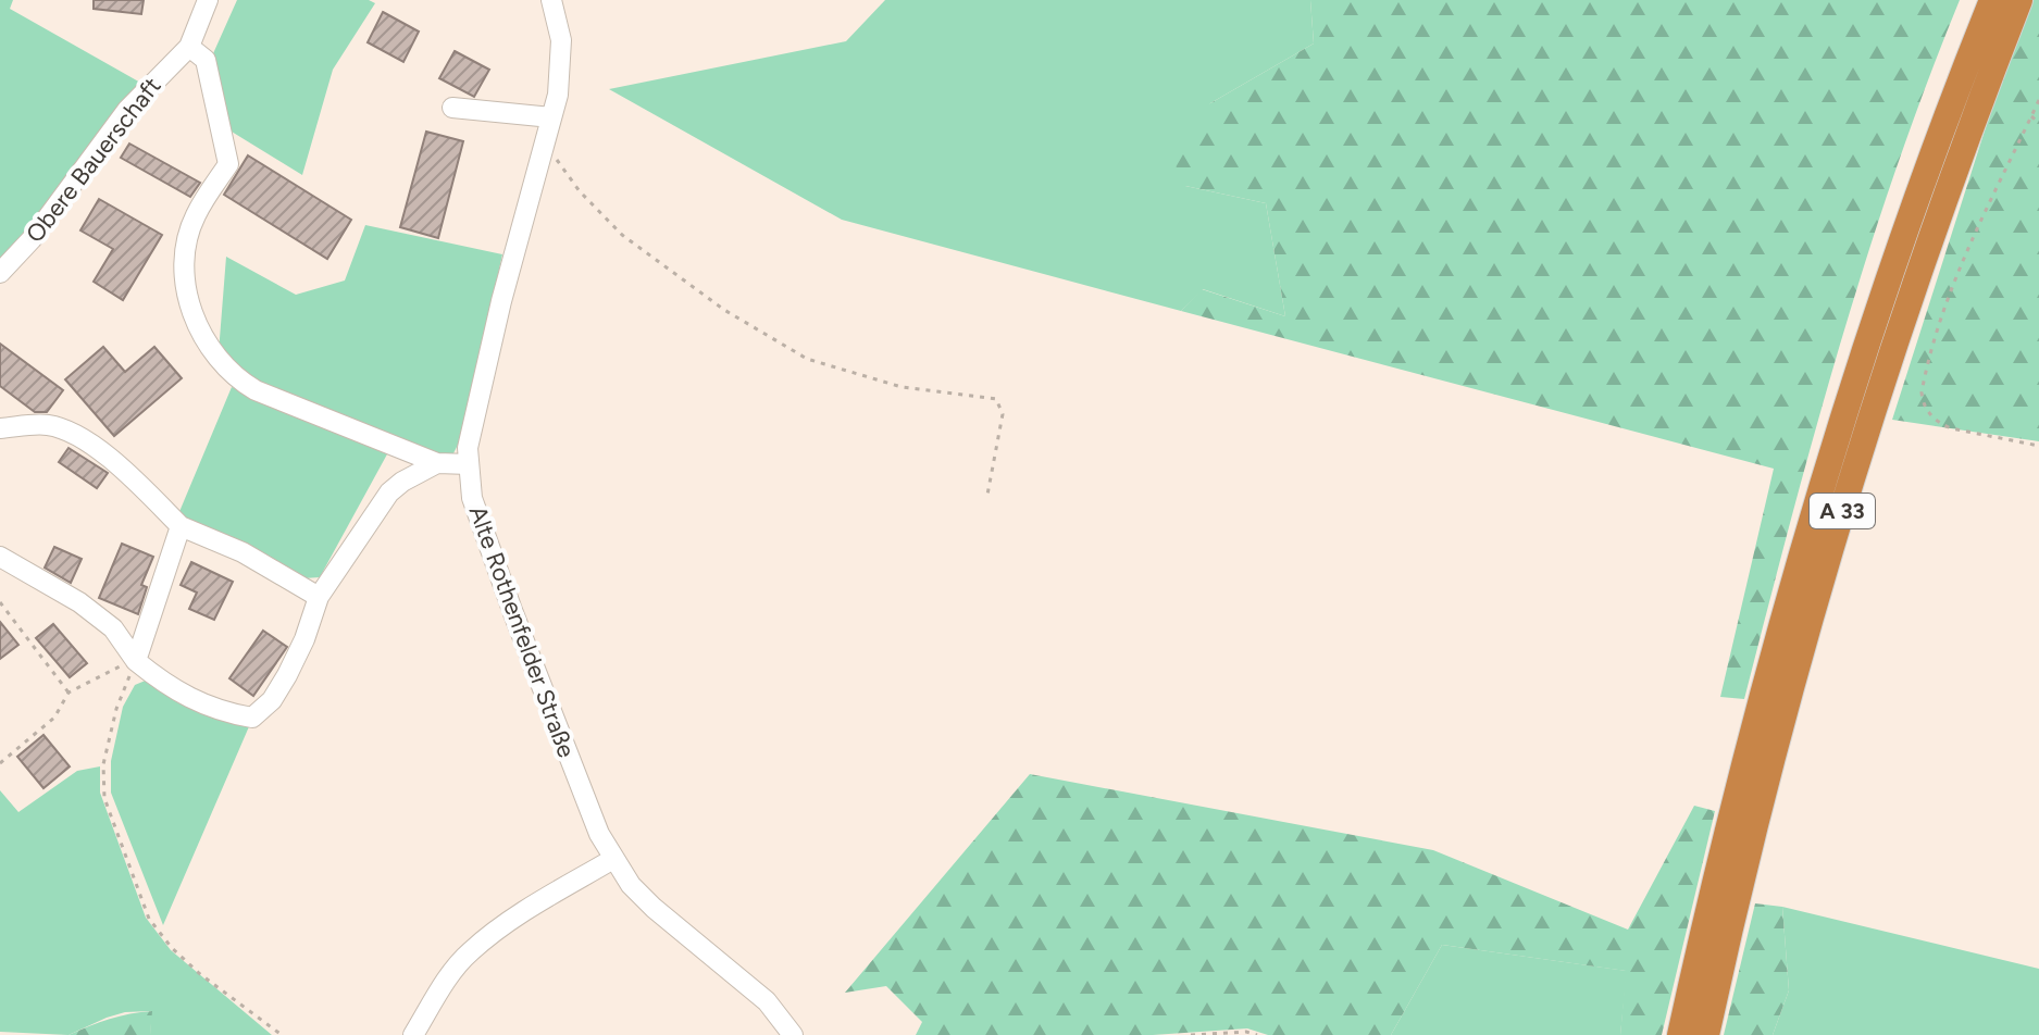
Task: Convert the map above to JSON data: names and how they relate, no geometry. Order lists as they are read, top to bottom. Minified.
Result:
{"streets":{"highway":["A 33"],"street":["Obere Bauerschaft","Alte Rothenfelder Straße"]}}
